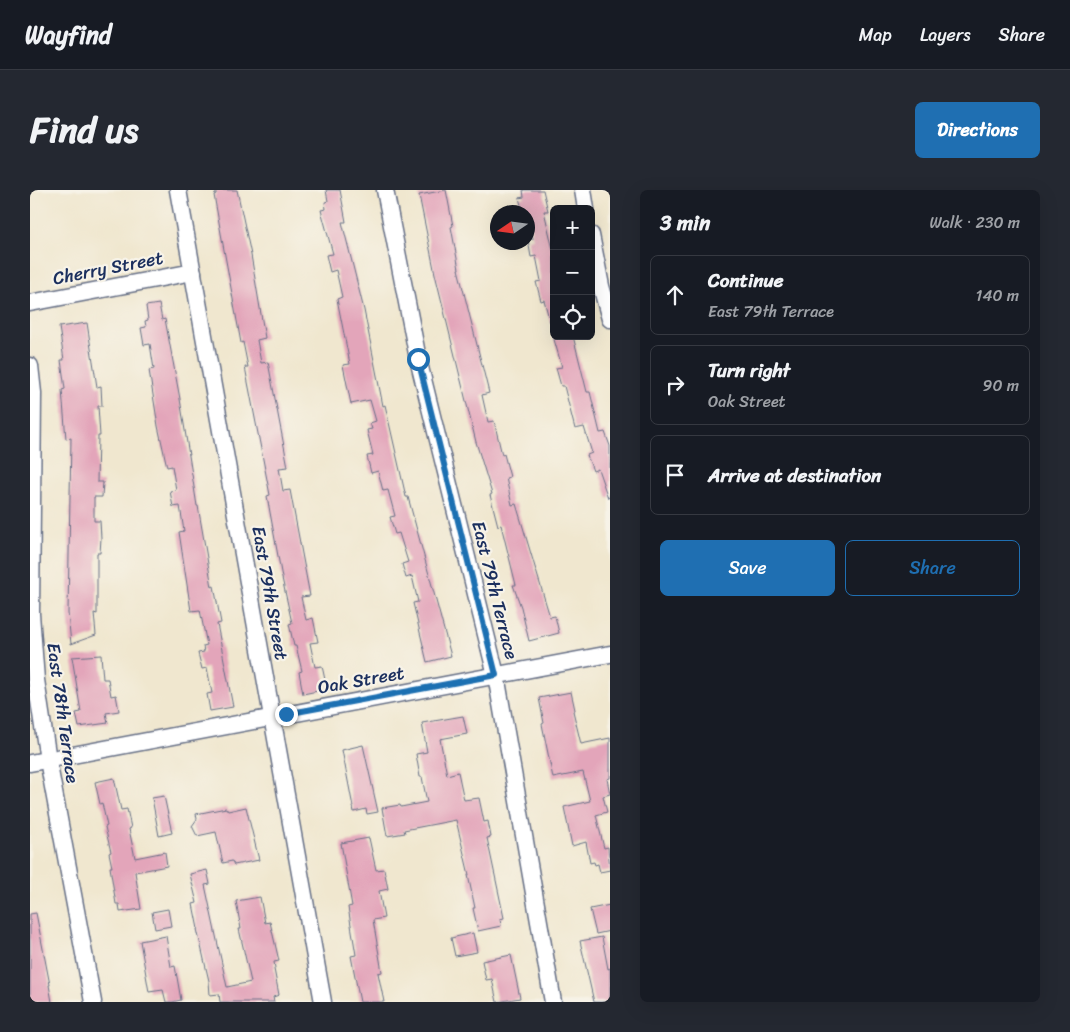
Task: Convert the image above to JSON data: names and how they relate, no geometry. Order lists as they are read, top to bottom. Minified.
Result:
{"streets":{"street":["Cherry Street","East 79th Terrace","East 79th Street","Oak Street","East 78th Terrace"]},"crossings":[["Cherry Street","East 79th Street"],["East 79th Terrace","Oak Street"],["East 79th Street","Oak Street"],["Oak Street","East 78th Terrace"]],"north":"left","page":{"header":"Wayfind","nav":["Map","Layers","Share"],"title":"Find us","buttons":["Directions",["Save","Share"]],"heading":["3 min","Walk · 230 m"],"map_buttons":["+","−"],"list":[["Continue","East 79th Terrace","140 m"],["Turn right","Oak Street","90 m"],"Arrive at destination"]}}
